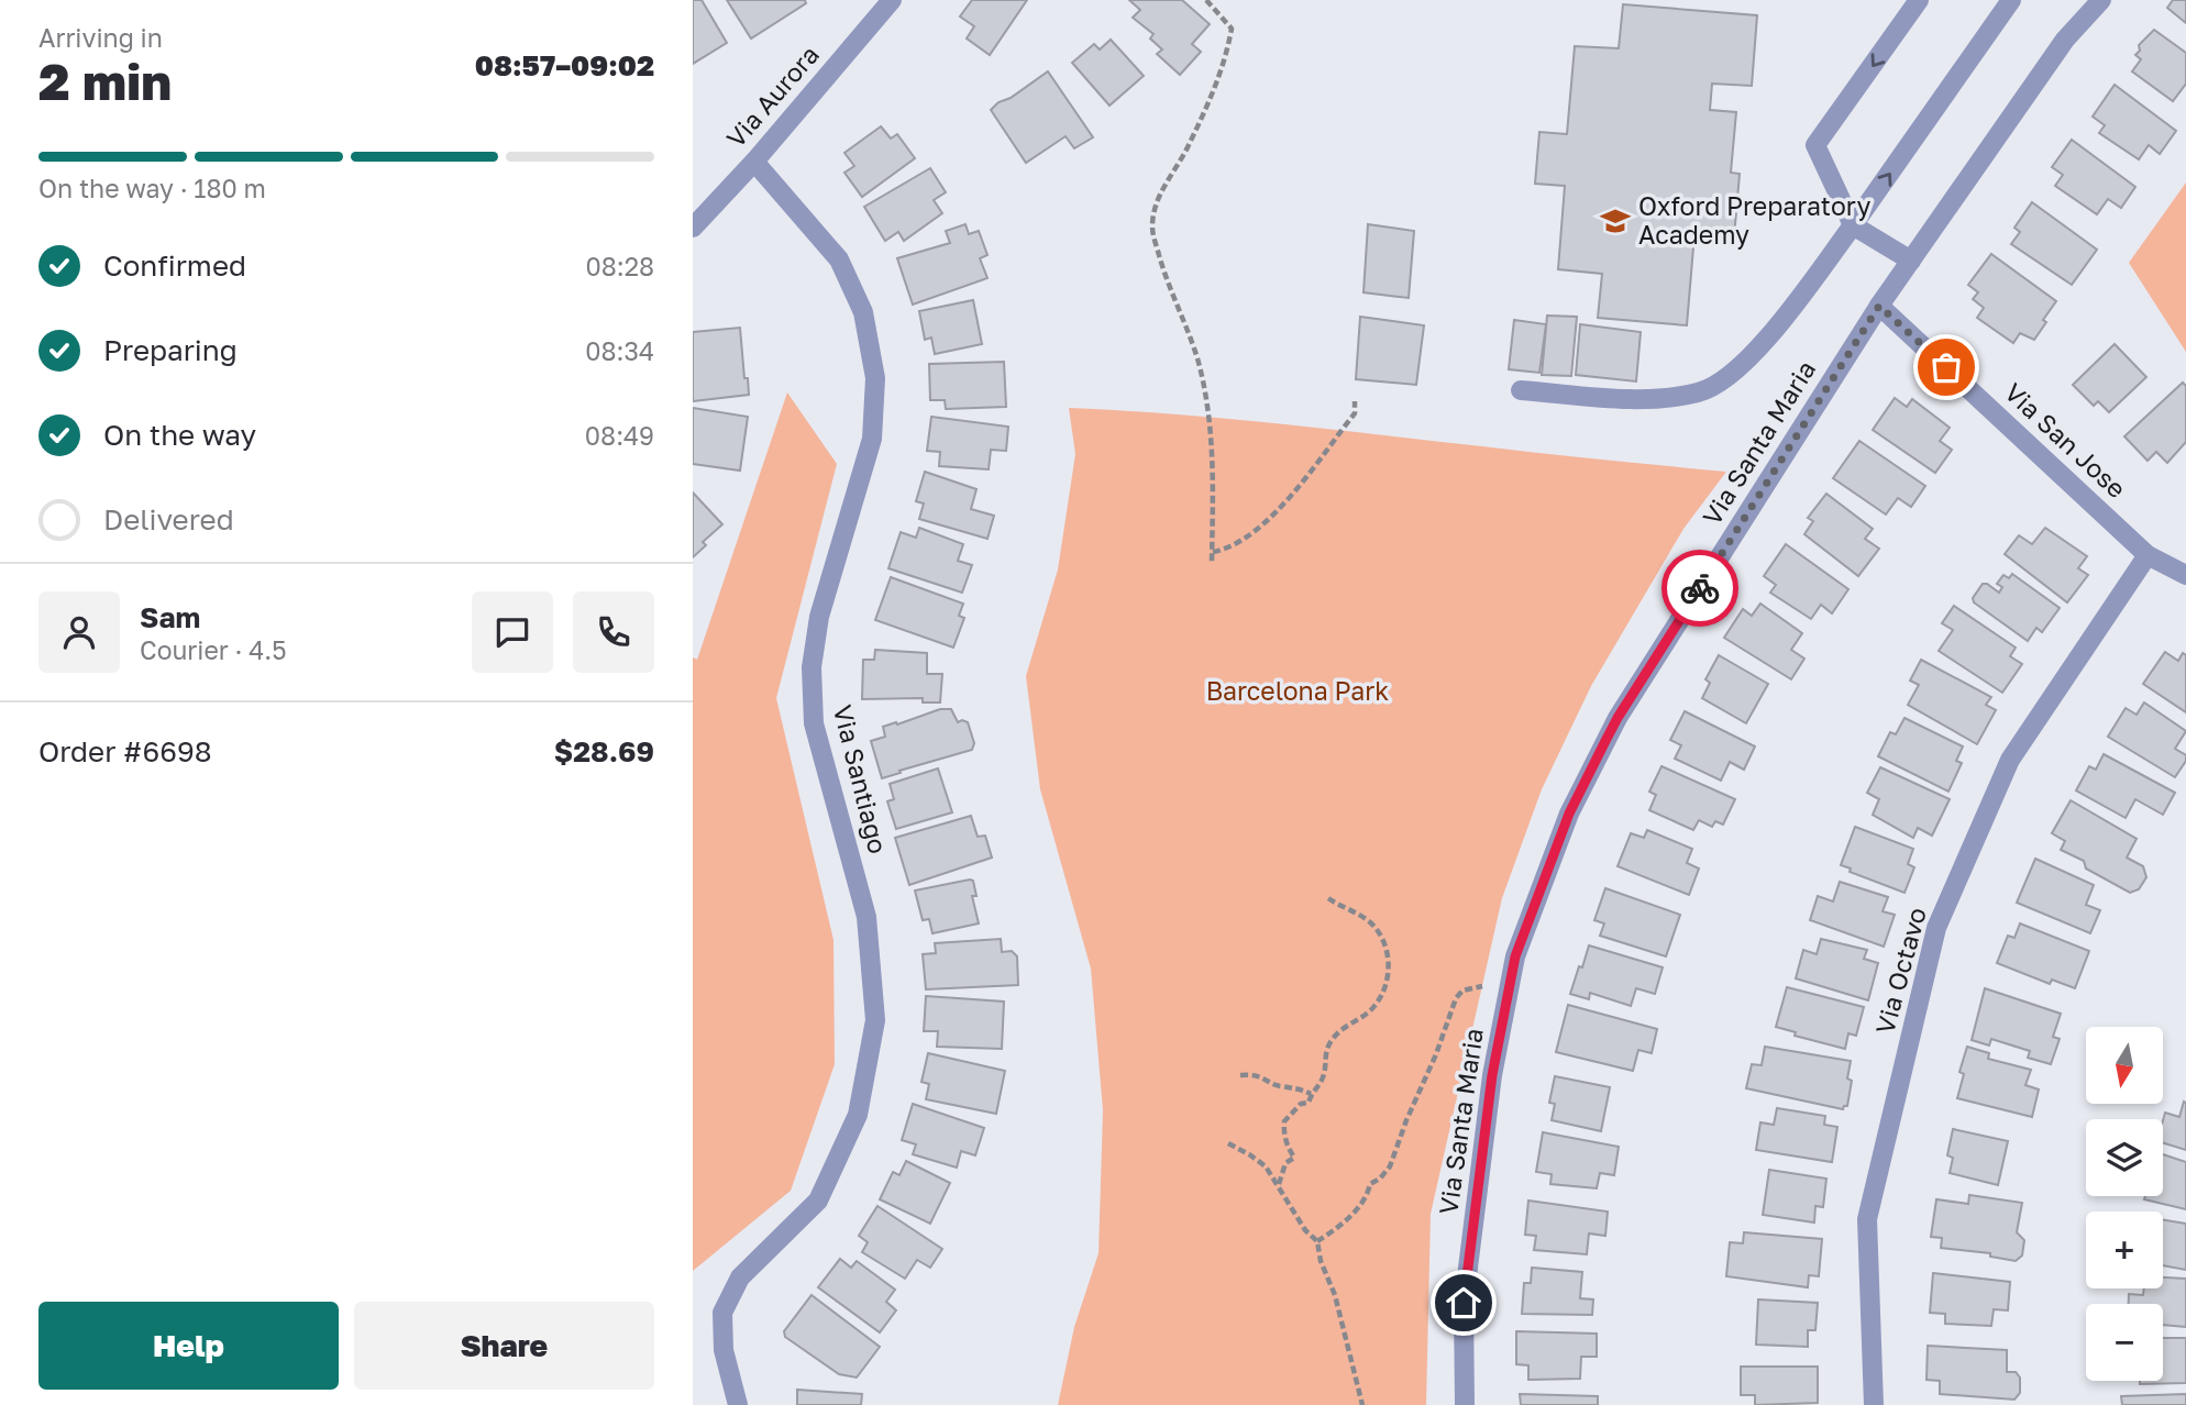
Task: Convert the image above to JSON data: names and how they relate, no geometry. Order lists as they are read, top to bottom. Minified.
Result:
{"streets":{"street":["Via Aurora","Via San Jose","Via Santa Maria","Via Santiago","Via Octavo"]},"crossings":[["Via Aurora","Via Santiago"],["Via San Jose","Via Santa Maria"],["Via San Jose","Via Octavo"]],"parks":["Barcelona Park"],"places":{"school or university":["Oxford Preparatory Academy"]},"north":"bottom","page":{"heading":["2 min","Arriving in","08:57–09:02"],"panel":["Sam","Courier · 4.5","Order #6698","$28.69"],"bar":"On the way · 180 m","list":[["Confirmed","08:28"],["Preparing","08:34"],["On the way","08:49"],"Delivered"],"map_buttons":["+","−"],"buttons":["Help","Share"]}}
